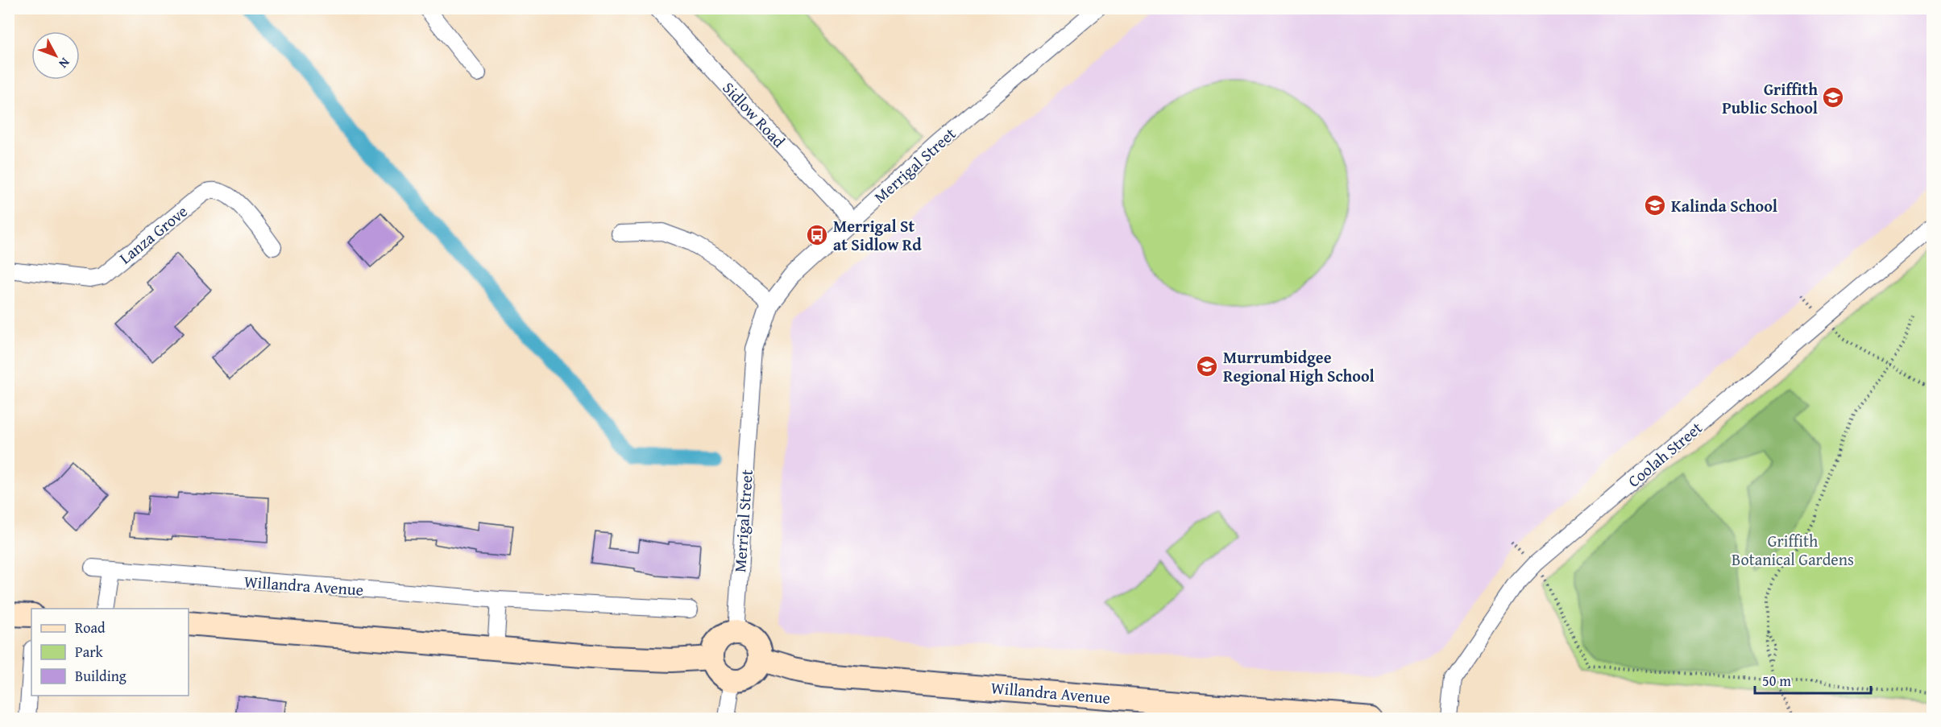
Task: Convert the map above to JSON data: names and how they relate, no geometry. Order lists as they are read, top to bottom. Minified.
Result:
{"streets":{"street":["Sidlow Road","Merrigal Street","Lanza Grove","Coolah Street","Willandra Avenue"]},"crossings":[["Sidlow Road","Merrigal Street"],["Merrigal Street","Willandra Avenue"]],"parks":["Griffith Botanical Gardens"],"places":{"school or university":["Griffith Public School","Kalinda School","Murrumbidgee Regional High School"],"bus stop":["Merrigal St at Sidlow Rd"]},"legend":["Road","Park","Building"],"scale_bar":"50 m","north":"bottom right"}
